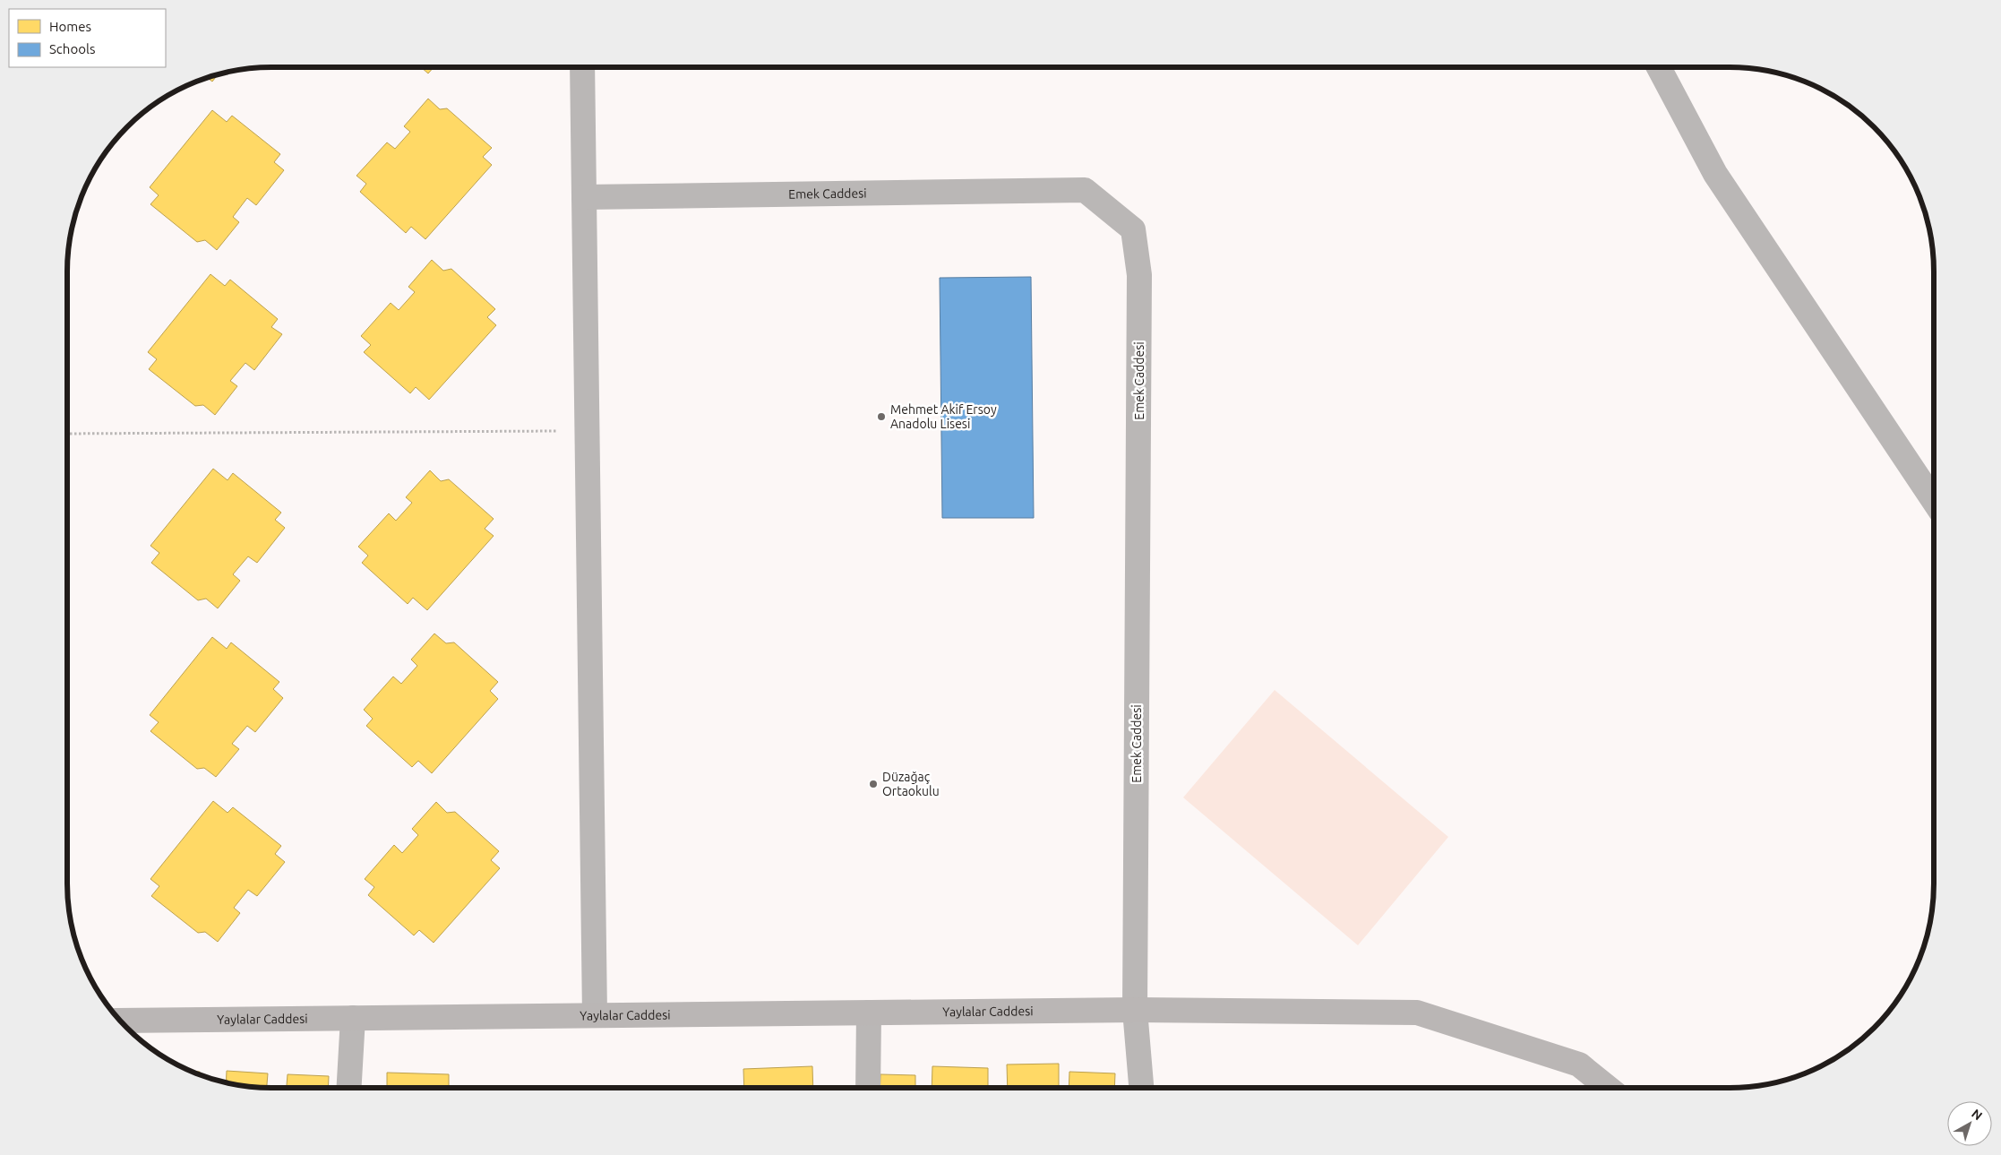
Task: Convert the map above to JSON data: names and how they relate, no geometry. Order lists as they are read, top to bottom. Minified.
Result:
{"streets":{"street":["Emek Caddesi","Yaylalar Caddesi"]},"crossings":[["Emek Caddesi","Yaylalar Caddesi"]],"places":["Mehmet Akif Ersoy Anadolu Lisesi","Düzağaç Ortaokulu"],"legend":["Homes","Schools"],"north":"top right"}
